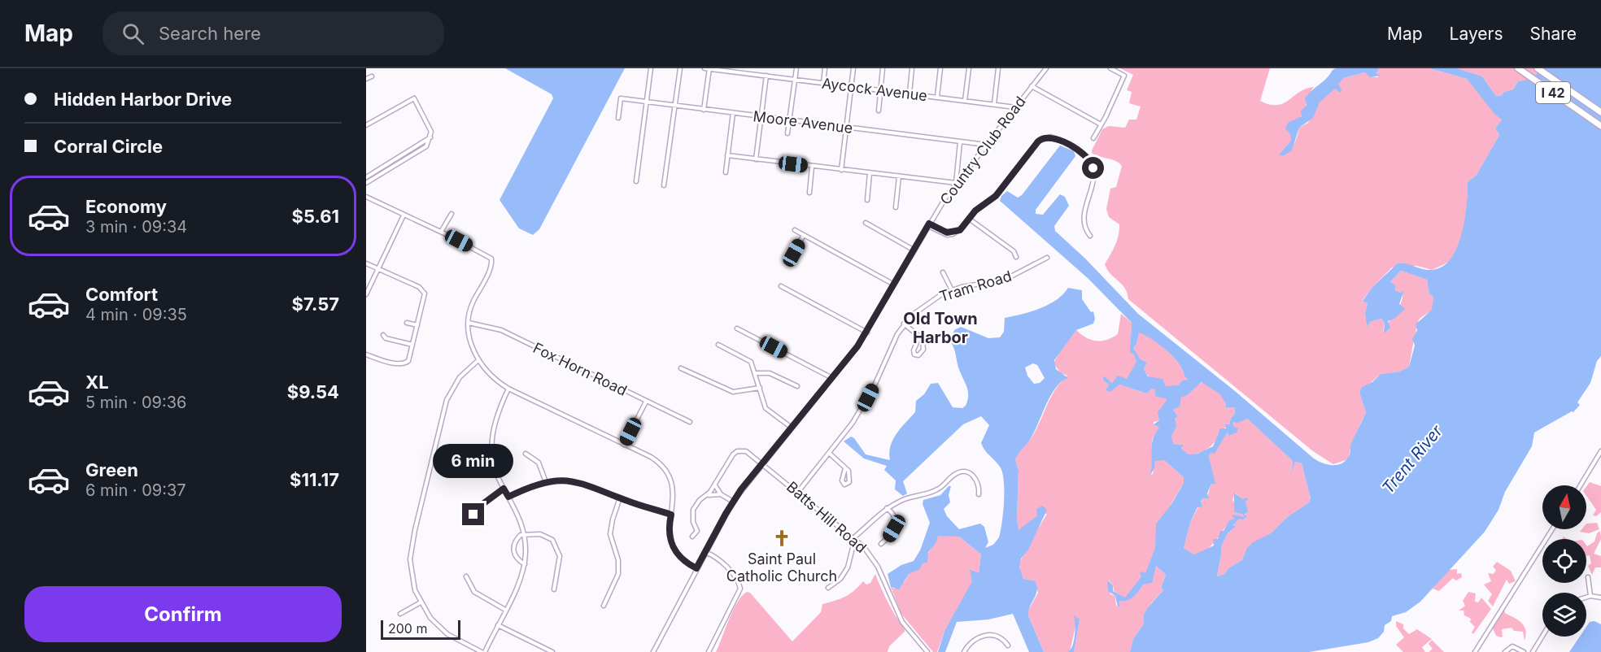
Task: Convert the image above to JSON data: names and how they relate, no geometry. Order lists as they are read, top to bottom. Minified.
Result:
{"streets":{"highway":["I 42"],"street":["Aycock Avenue","Moore Avenue","Country Club Road","Tram Road","Fox Horn Road","Batts Hill Road"]},"crossings":[["Aycock Avenue","Country Club Road"],["Moore Avenue","Country Club Road"],["Country Club Road","Batts Hill Road"],["Tram Road","Batts Hill Road"]],"districts":["Old Town Harbor"],"water":["Trent River"],"places":{"church":["Saint Paul Catholic Church"]},"scale_bar":"200 m","north":"top","page":{"header":"Map","search":"Search here","nav":["Map","Layers","Share"],"banner":["Hidden Harbor Drive","Corral Circle"],"list":[{"name":"Economy","note":"3 min · 09:34","value":"$5.61"},{"name":"Comfort","note":"4 min · 09:35","value":"$7.57"},{"name":"XL","note":"5 min · 09:36","value":"$9.54"},{"name":"Green","note":"6 min · 09:37","value":"$11.17"}],"bubble":"6 min","buttons":"Confirm","scale":"200 m"}}
